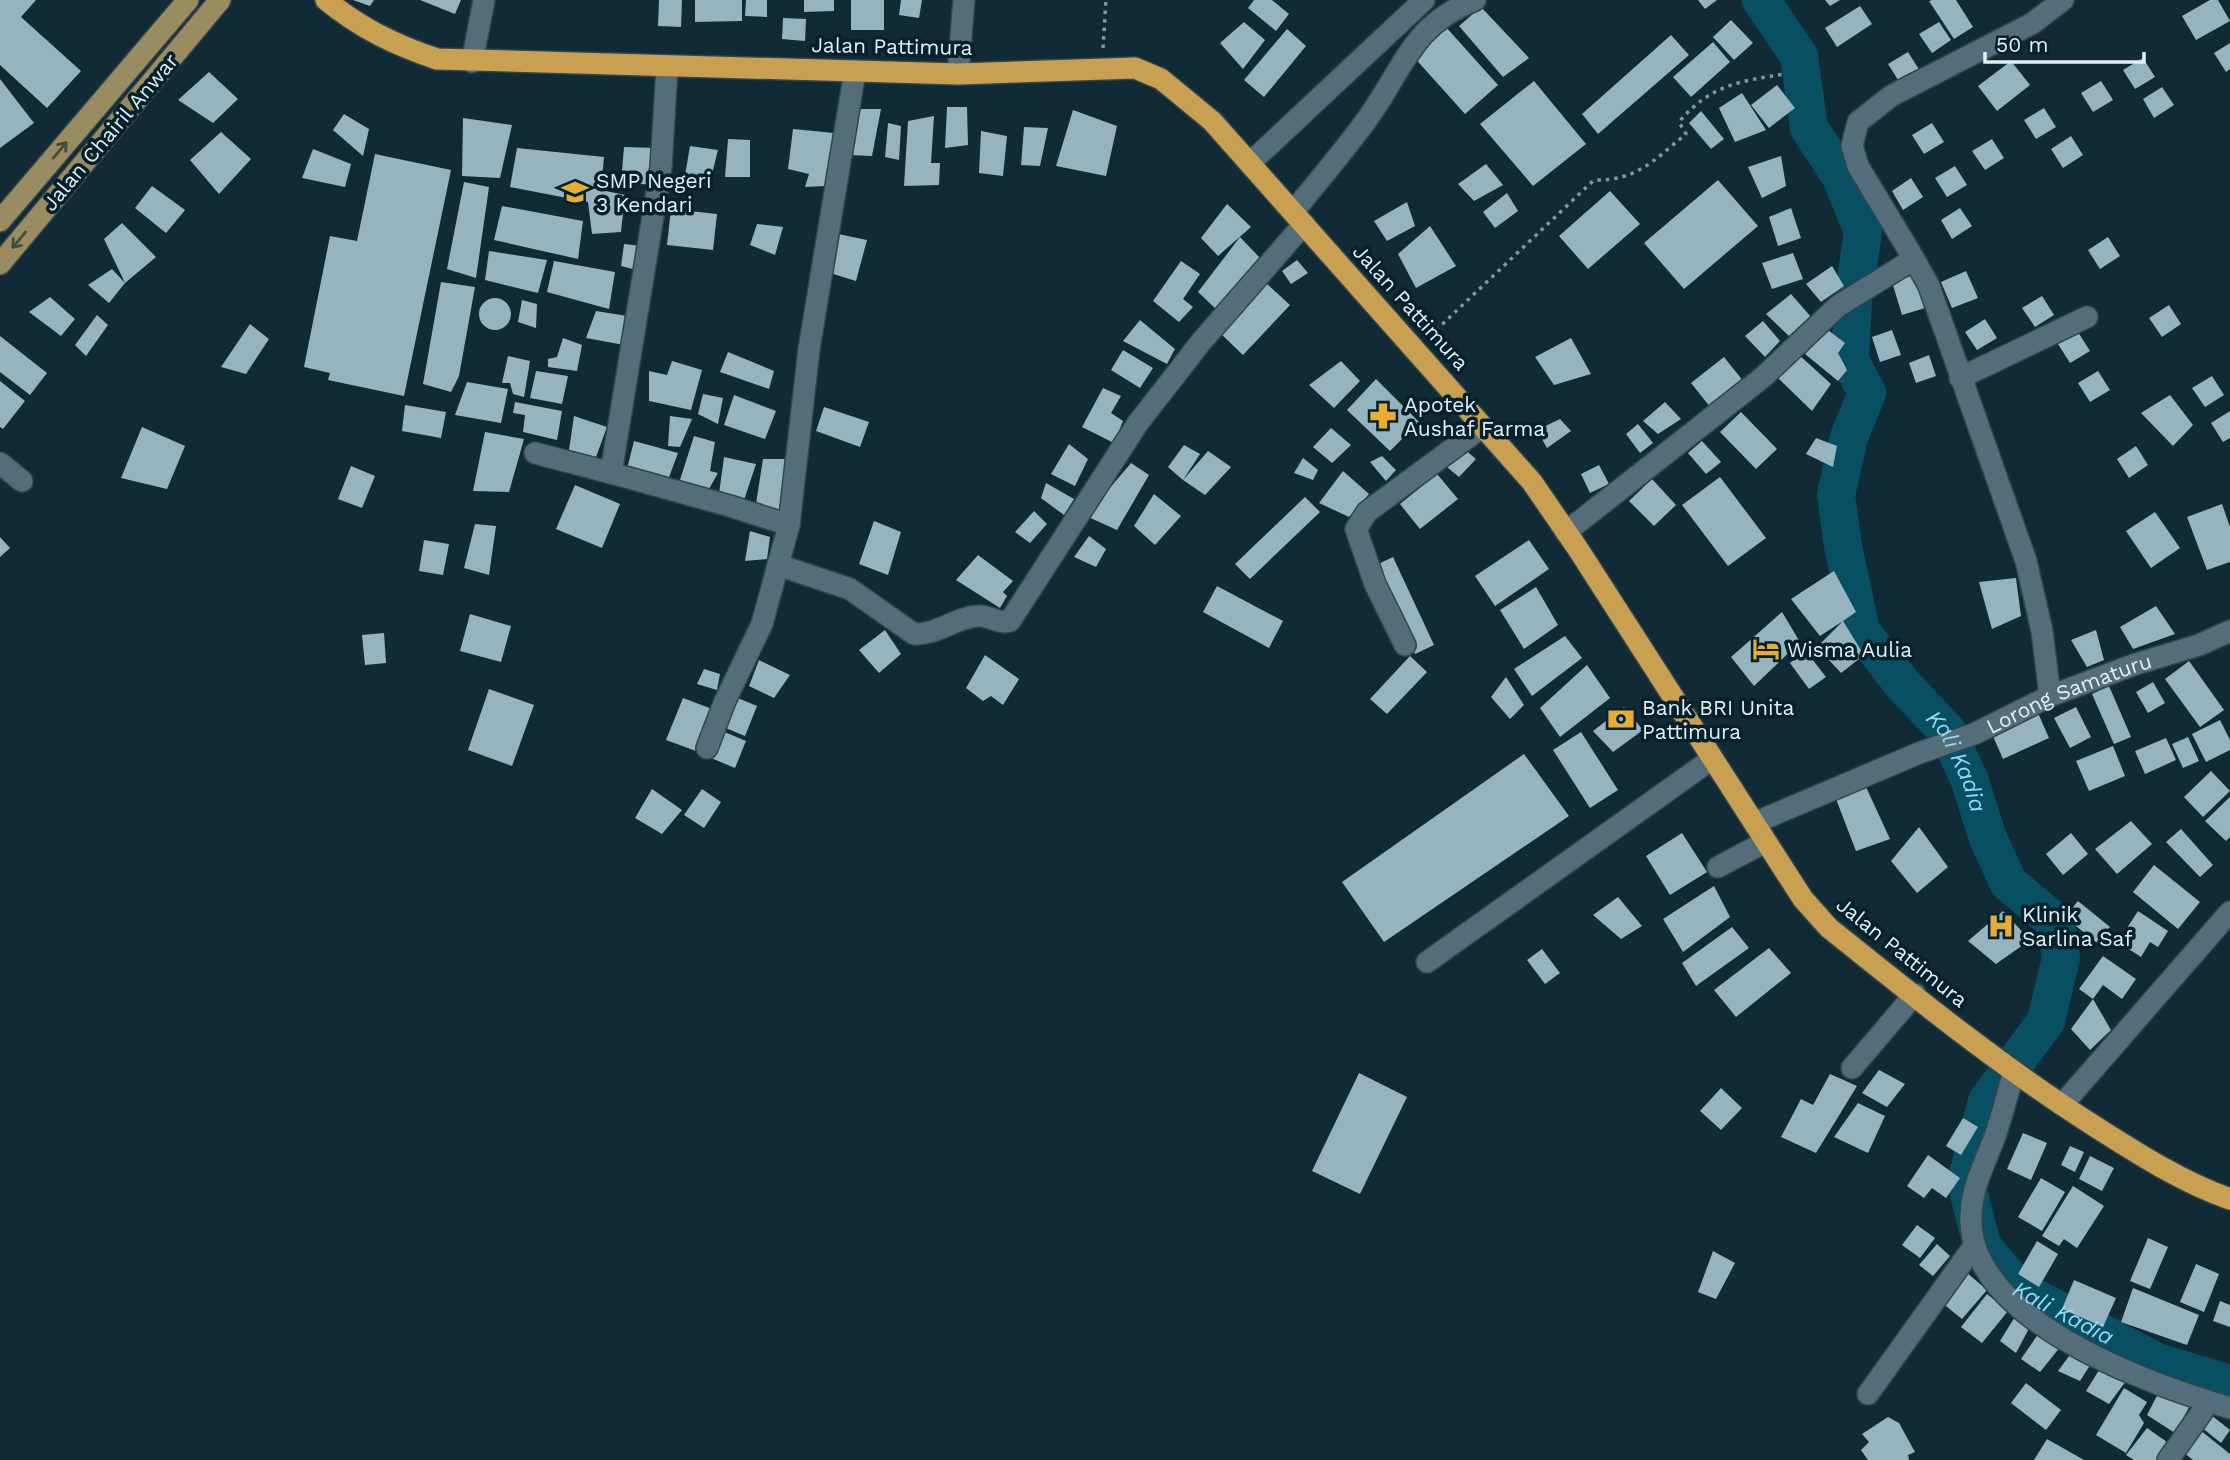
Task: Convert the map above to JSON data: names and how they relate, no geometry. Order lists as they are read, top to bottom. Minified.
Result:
{"streets":{"highway":["Jalan Pattimura"],"main road":["Jalan Chairil Anwar"],"street":["Lorong Samaturu"]},"crossings":[["Jalan Pattimura","Lorong Samaturu"]],"water":["Kali Kadia"],"places":{"school or university":["SMP Negeri 3 Kendari"],"pharmacy":["Apotek Aushaf Farma"],"hotel":["Wisma Aulia"],"bank":["Bank BRI Unita Pattimura"],"hospital":["Klinik Sarlina Saf"]},"scale_bar":"50 m"}
